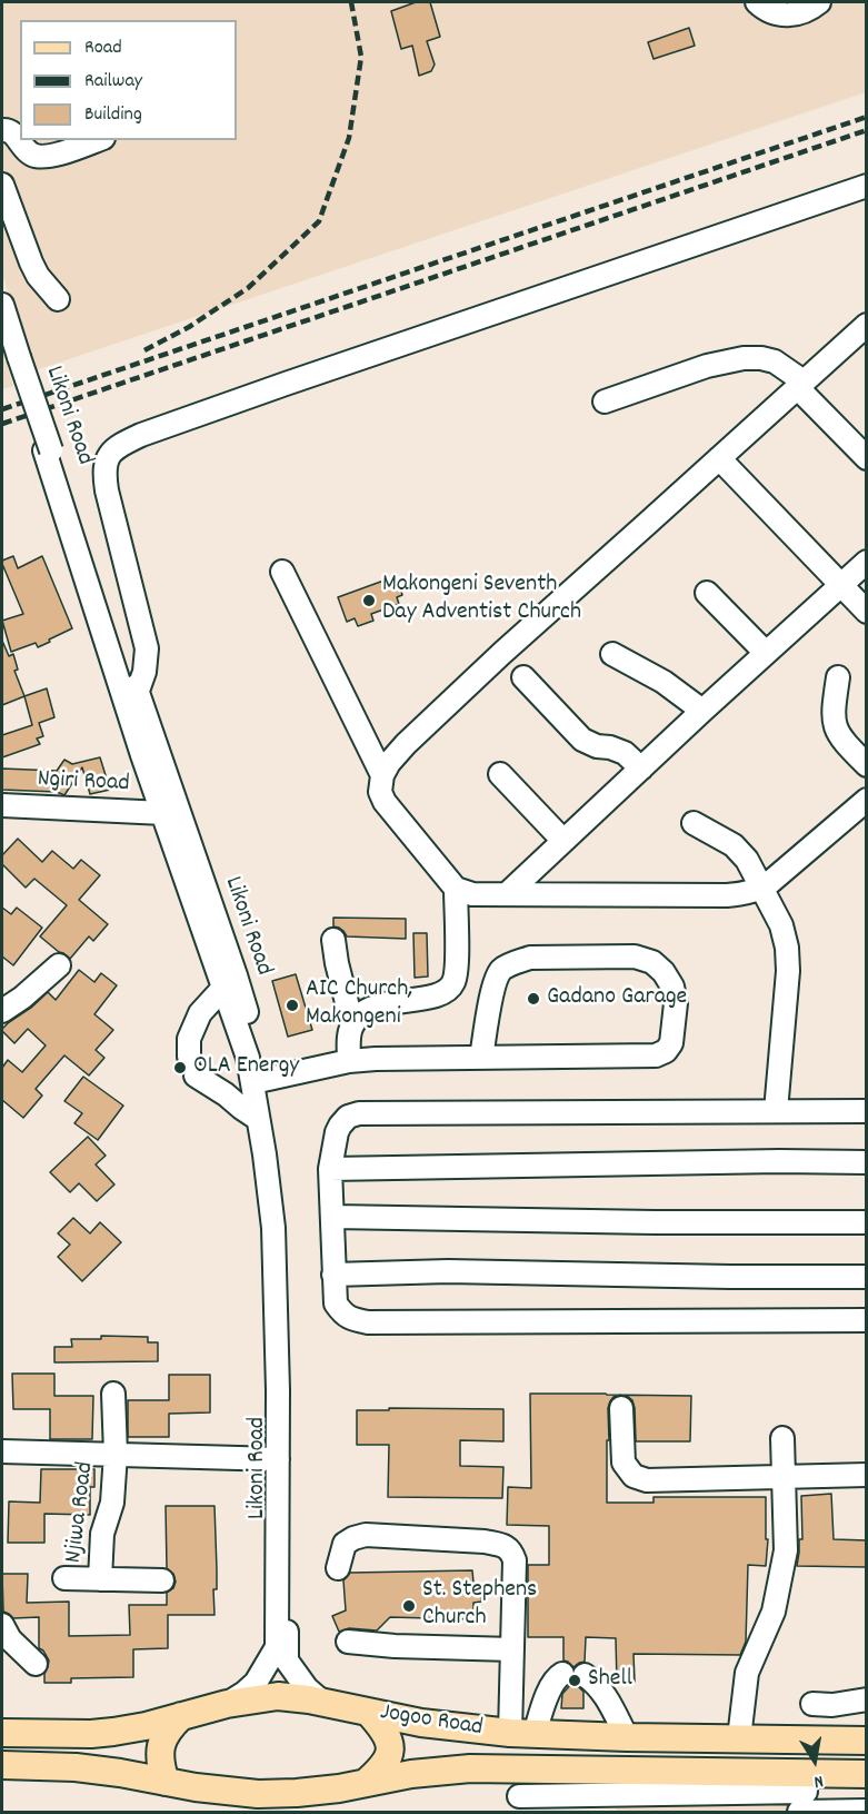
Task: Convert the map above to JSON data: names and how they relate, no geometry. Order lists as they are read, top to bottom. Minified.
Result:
{"streets":{"main road":["Jogoo Road"],"street":["Likoni Road","Ngiri Road","Njiwa Road"]},"crossings":[["Likoni Road","Ngiri Road"],["Likoni Road","Jogoo Road"]],"places":["Makongeni Seventh Day Adventist Church","Gadano Garage","AIC Church, Makongeni","OLA Energy","St. Stephens Church","Shell"],"legend":["Road","Railway","Building"],"north":"bottom"}
